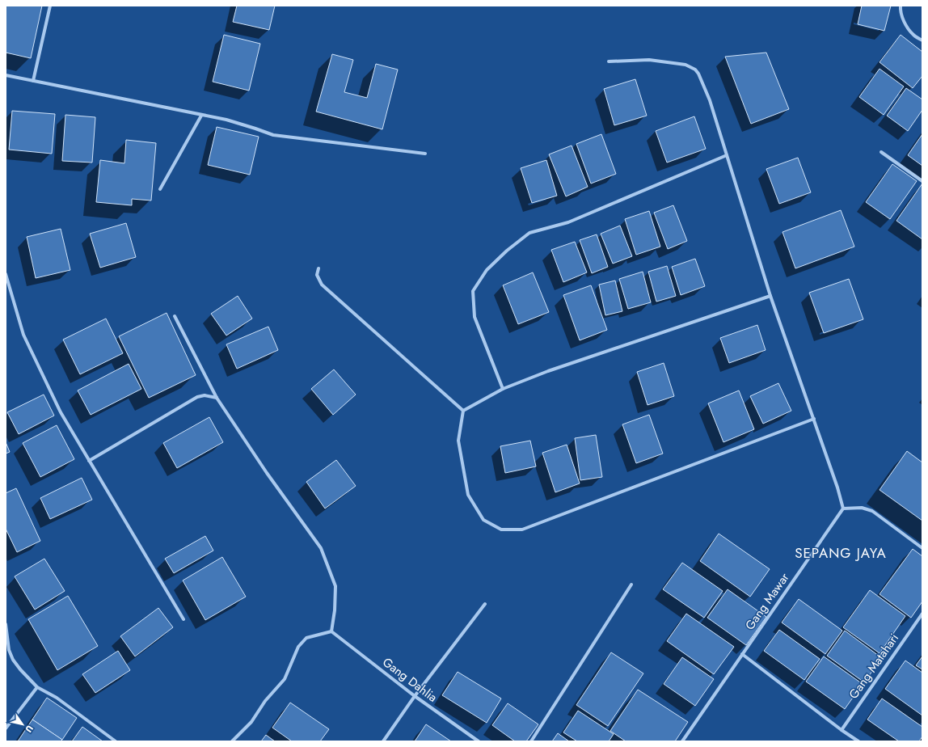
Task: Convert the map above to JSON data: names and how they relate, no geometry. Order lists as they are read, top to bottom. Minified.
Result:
{"streets":{"street":["Gang Mawar","Gang Matahari","Gang Dahlia"]},"districts":["SEPANG JAYA"],"north":"bottom right"}
